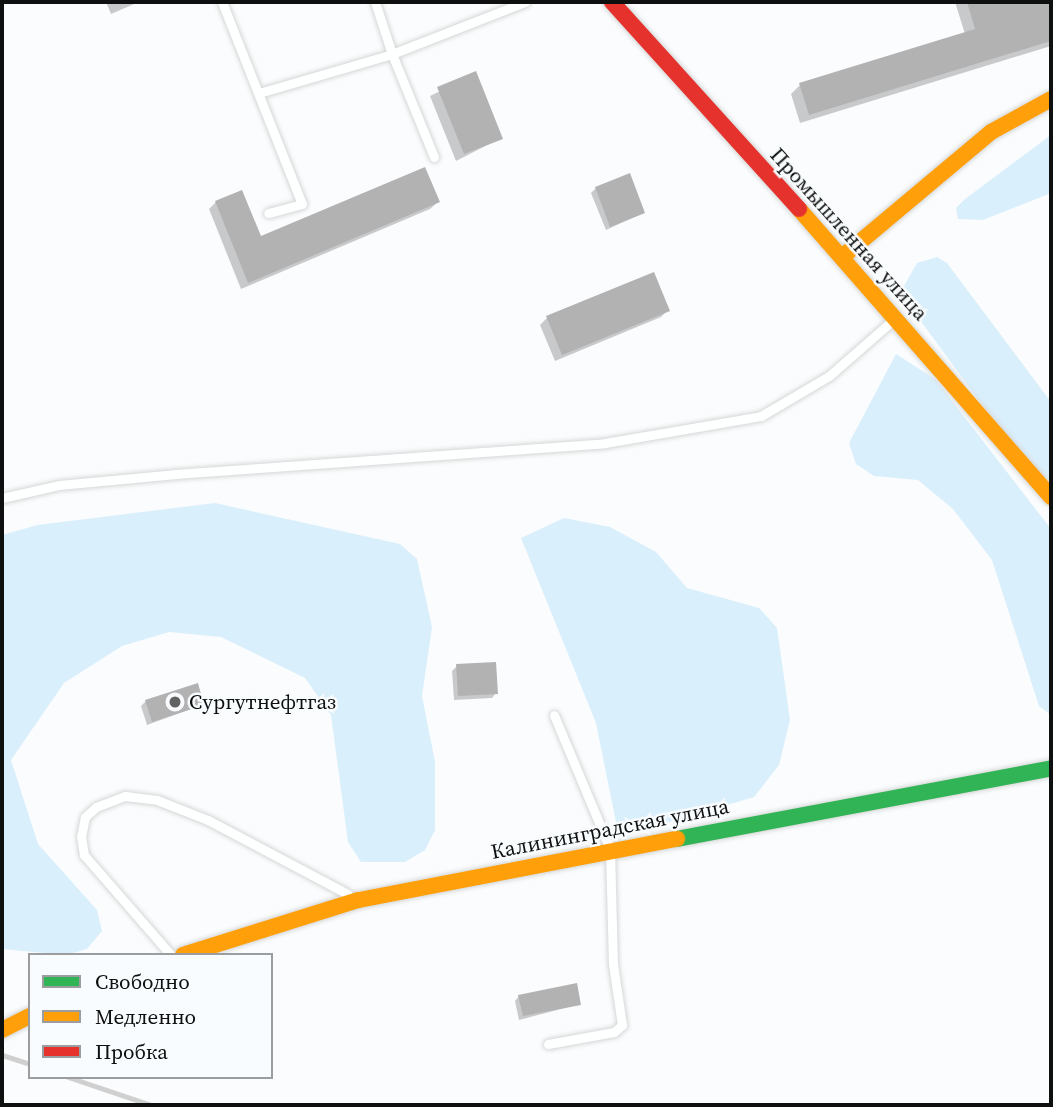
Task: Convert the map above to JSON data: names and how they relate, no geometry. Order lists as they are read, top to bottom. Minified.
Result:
{"streets":{"main road":["Промышленная улица","Калининградская улица"]},"places":["Сургутнефтгаз"],"legend":["Свободно","Медленно","Пробка"]}
